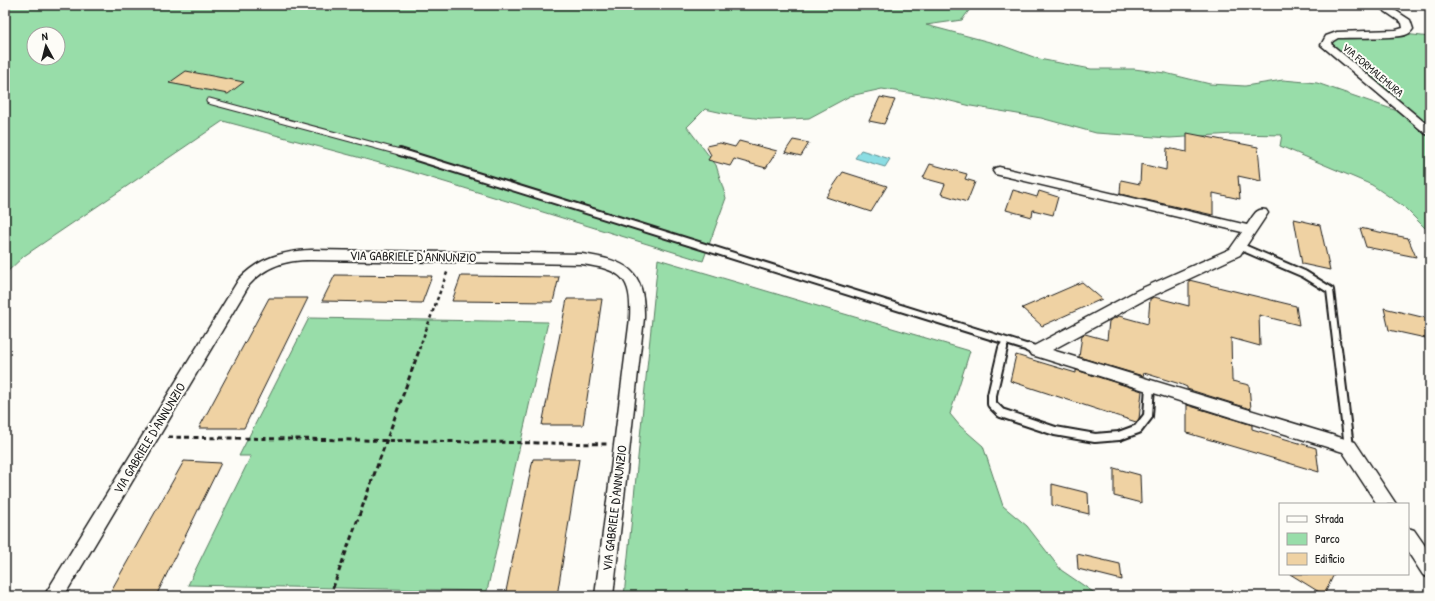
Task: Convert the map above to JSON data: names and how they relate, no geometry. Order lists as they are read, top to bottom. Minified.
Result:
{"streets":{"street":["VIA FORMALEMURA","VIA GABRIELE D'ANNUNZIO"]},"legend":["Strada","Parco","Edificio"],"north":"top"}
